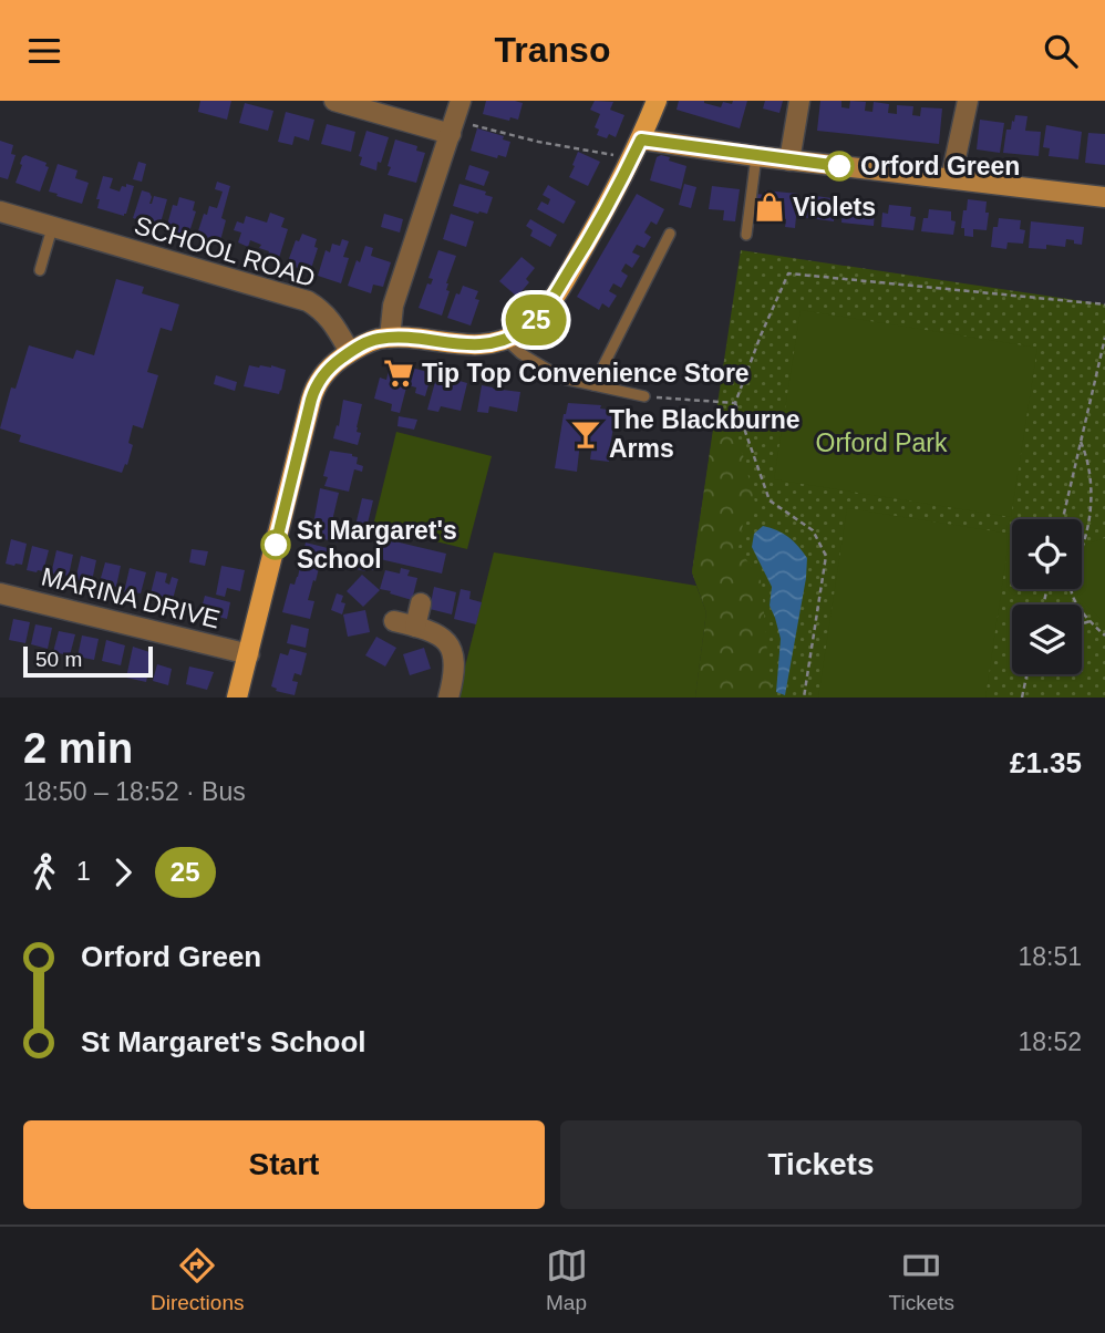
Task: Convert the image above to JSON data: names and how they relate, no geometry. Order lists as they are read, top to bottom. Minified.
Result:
{"streets":{"street":["SCHOOL ROAD","MARINA DRIVE"]},"parks":["Orford Park"],"places":{"other":["Orford Green","St Margaret's School"],"shop":["Violets"],"supermarket":["Tip Top Convenience Store"],"bar":["The Blackburne Arms"]},"lines":["bus line 25"],"scale_bar":"50 m","page":{"header":"Transo","on_map":"25","scale":"50 m","heading":["2 min","18:50 – 18:52 · Bus","£1.35"],"legs":["1","25"],"list":[{"name":"Orford Green","value":"18:51"},{"name":"St Margaret's School","value":"18:52"}],"buttons":["Start","Tickets"],"tabs":["Directions","Map","Tickets"]}}
